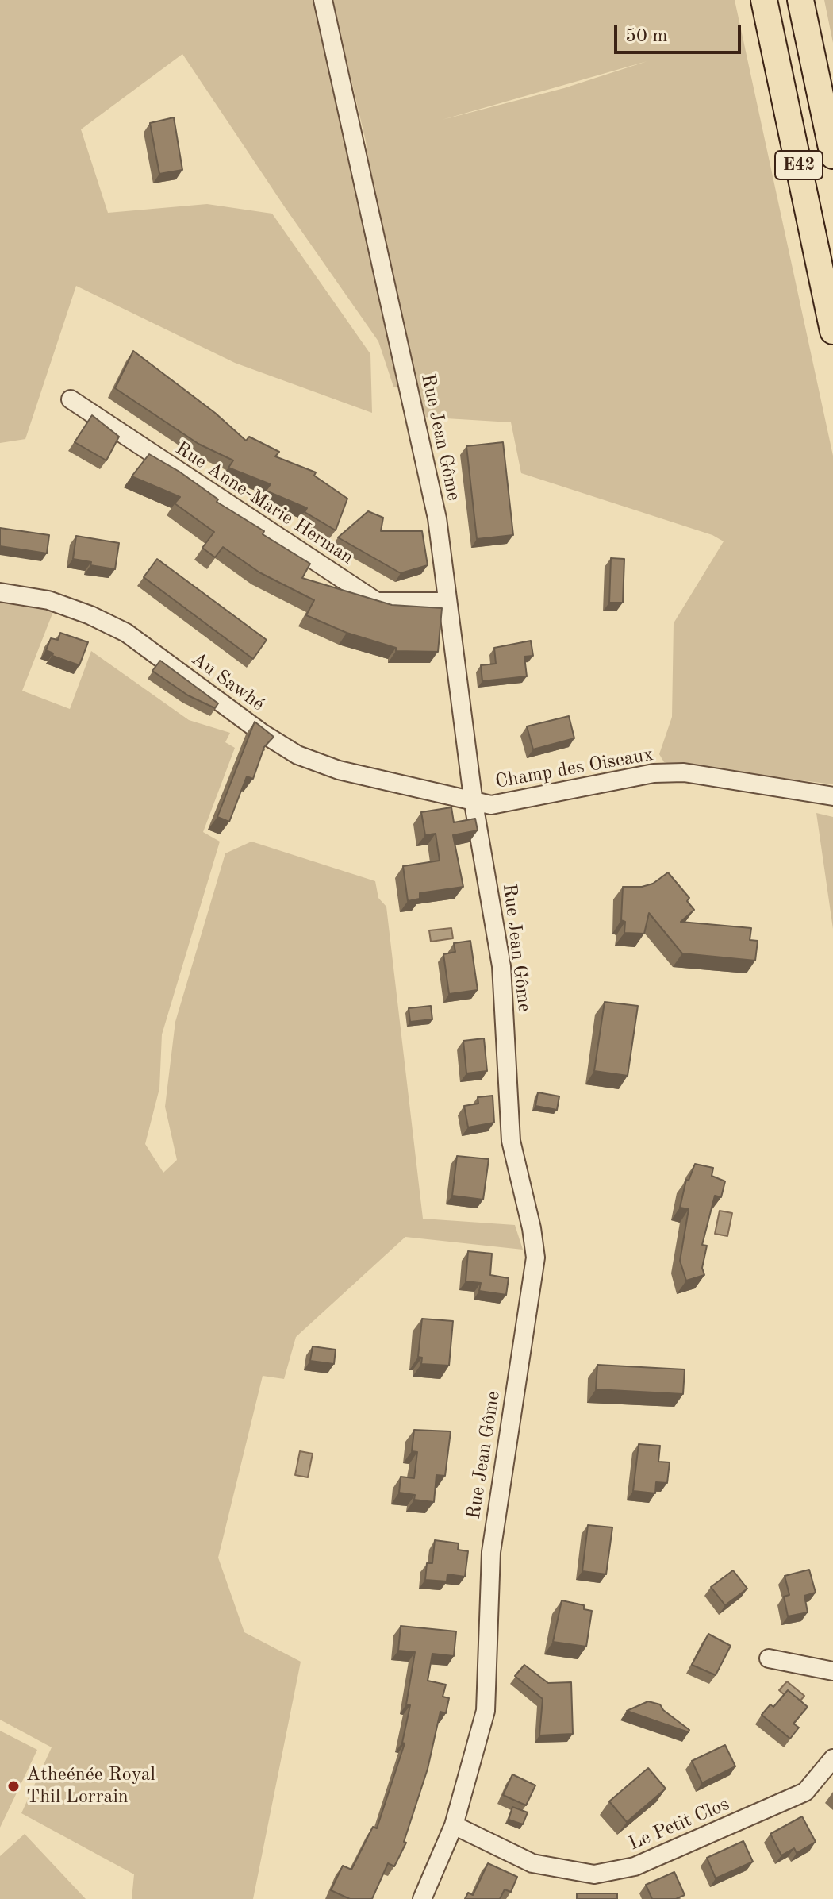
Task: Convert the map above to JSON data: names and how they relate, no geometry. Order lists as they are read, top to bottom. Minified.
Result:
{"streets":{"highway":["E42"],"street":["Rue Jean Gôme","Rue Anne-Marie Herman","Au Sawhé","Champ des Oiseaux","Le Petit Clos"]},"crossings":[["Rue Jean Gôme","Rue Anne-Marie Herman"],["Rue Jean Gôme","Au Sawhé"],["Rue Jean Gôme","Champ des Oiseaux"],["Rue Jean Gôme","Le Petit Clos"],["Au Sawhé","Champ des Oiseaux"]],"places":["Atheénée Royal Thil Lorrain"],"scale_bar":"50 m"}
